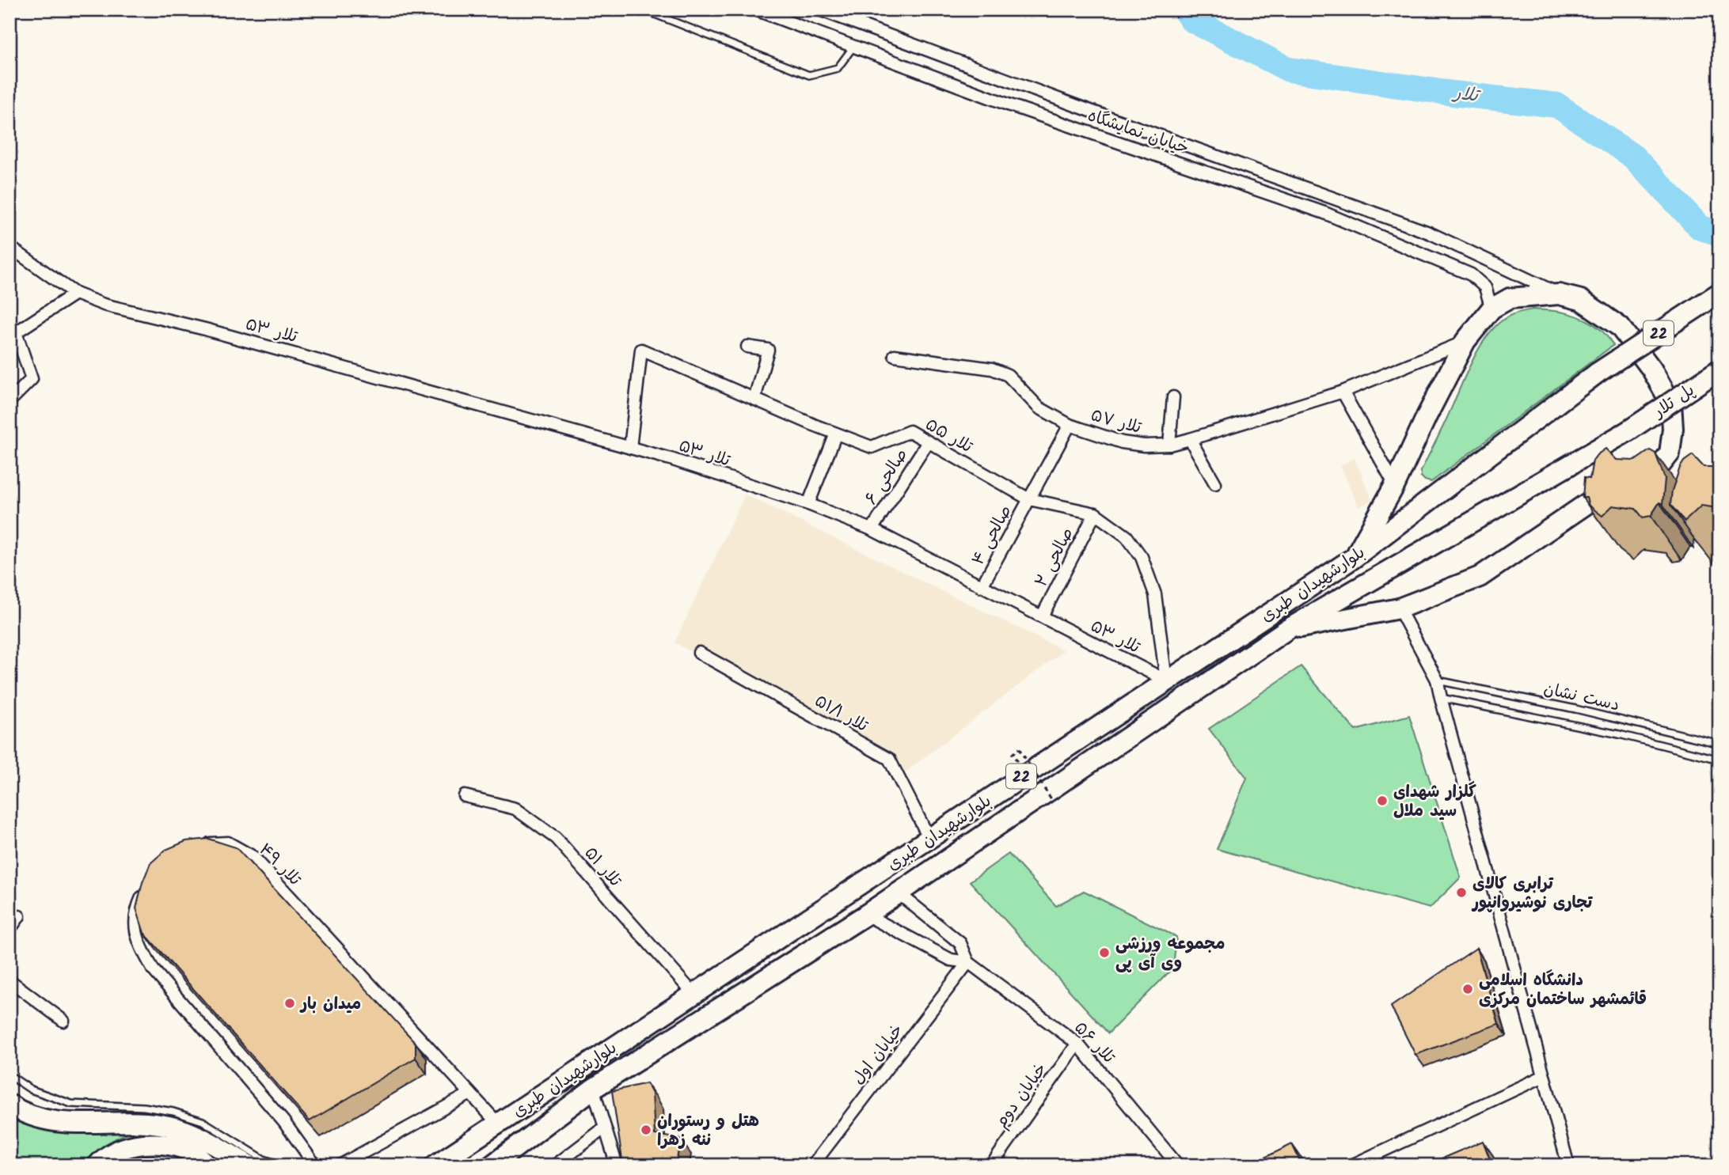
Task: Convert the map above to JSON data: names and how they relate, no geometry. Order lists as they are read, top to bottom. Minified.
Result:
{"streets":{"highway":["22","پل تلار","بلوارشهیدان طبری"],"street":["خیابان نمایشگاه","تلار ۵۳","تلار ۵۷","تلار ۵۵","صالحی ۶","صالحی ۴","صالحی ۲","تلار ۵۱/۱","تلار ۴۹","تلار ۵۱","تلار ۵۶","خیابان اول","خیابان دوم"],"lane":["دست نشان"]},"crossings":[["تلار ۵۳","تلار ۵۵"],["تلار ۵۳","صالحی ۶"],["تلار ۵۳","صالحی ۴"],["تلار ۵۳","صالحی ۲"],["تلار ۵۳","بلوارشهیدان طبری"],["پل تلار","بلوارشهیدان طبری"],["تلار ۵۷","صالحی ۴"],["تلار ۵۵","صالحی ۶"],["تلار ۵۵","صالحی ۴"],["تلار ۵۵","صالحی ۲"],["تلار ۵۵","بلوارشهیدان طبری"],["بلوارشهیدان طبری","تلار ۵۱/۱"],["بلوارشهیدان طبری","تلار ۴۹"],["بلوارشهیدان طبری","تلار ۵۱"],["تلار ۵۶","خیابان اول"],["تلار ۵۶","خیابان دوم"]],"water":["تلار"],"places":["گلزار شهدای سید ملال","ترابری کالای تجاری نوشیروانپور","مجموعه ورزشی وی آی پی","دانشگاه اسلامی قائمشهر ساختمان مرکزی","میدان بار","هتل و رستوران ننه زهرا"]}
